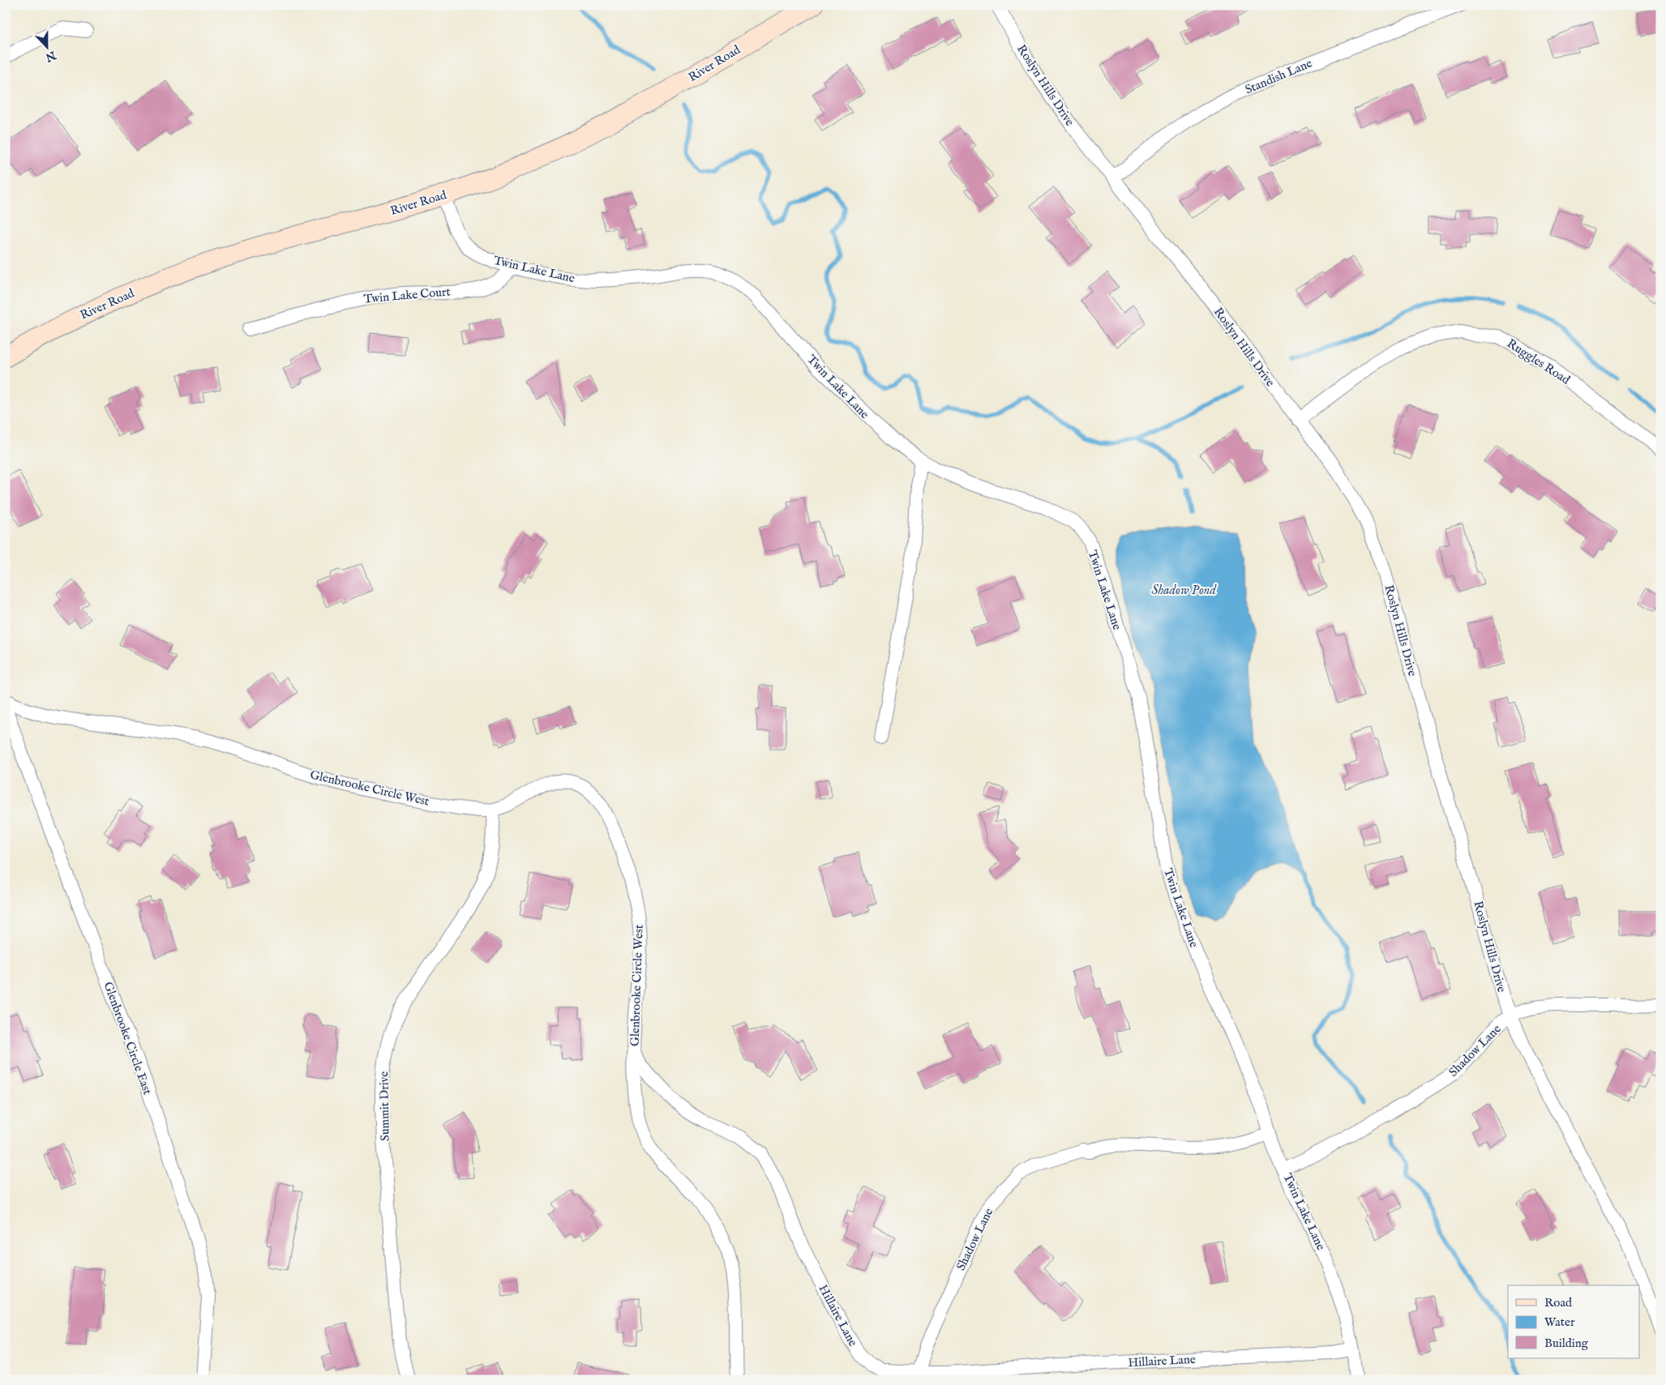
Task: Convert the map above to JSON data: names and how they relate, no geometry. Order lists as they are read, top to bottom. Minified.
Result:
{"streets":{"main road":["River Road"],"street":["Standish Lane","Roslyn Hills Drive","Twin Lake Lane","Twin Lake Court","Ruggles Road","Glenbrooke Circle West","Glenbrooke Circle East","Shadow Lane","Summit Drive","Hillaire Lane"]},"crossings":[["River Road","Twin Lake Lane"],["Standish Lane","Roslyn Hills Drive"],["Roslyn Hills Drive","Ruggles Road"],["Roslyn Hills Drive","Shadow Lane"],["Twin Lake Lane","Twin Lake Court"],["Twin Lake Lane","Shadow Lane"],["Twin Lake Lane","Hillaire Lane"],["Glenbrooke Circle West","Summit Drive"],["Glenbrooke Circle West","Hillaire Lane"],["Shadow Lane","Hillaire Lane"]],"water":["Shadow Pond"],"legend":["Road","Water","Building"],"north":"bottom"}
